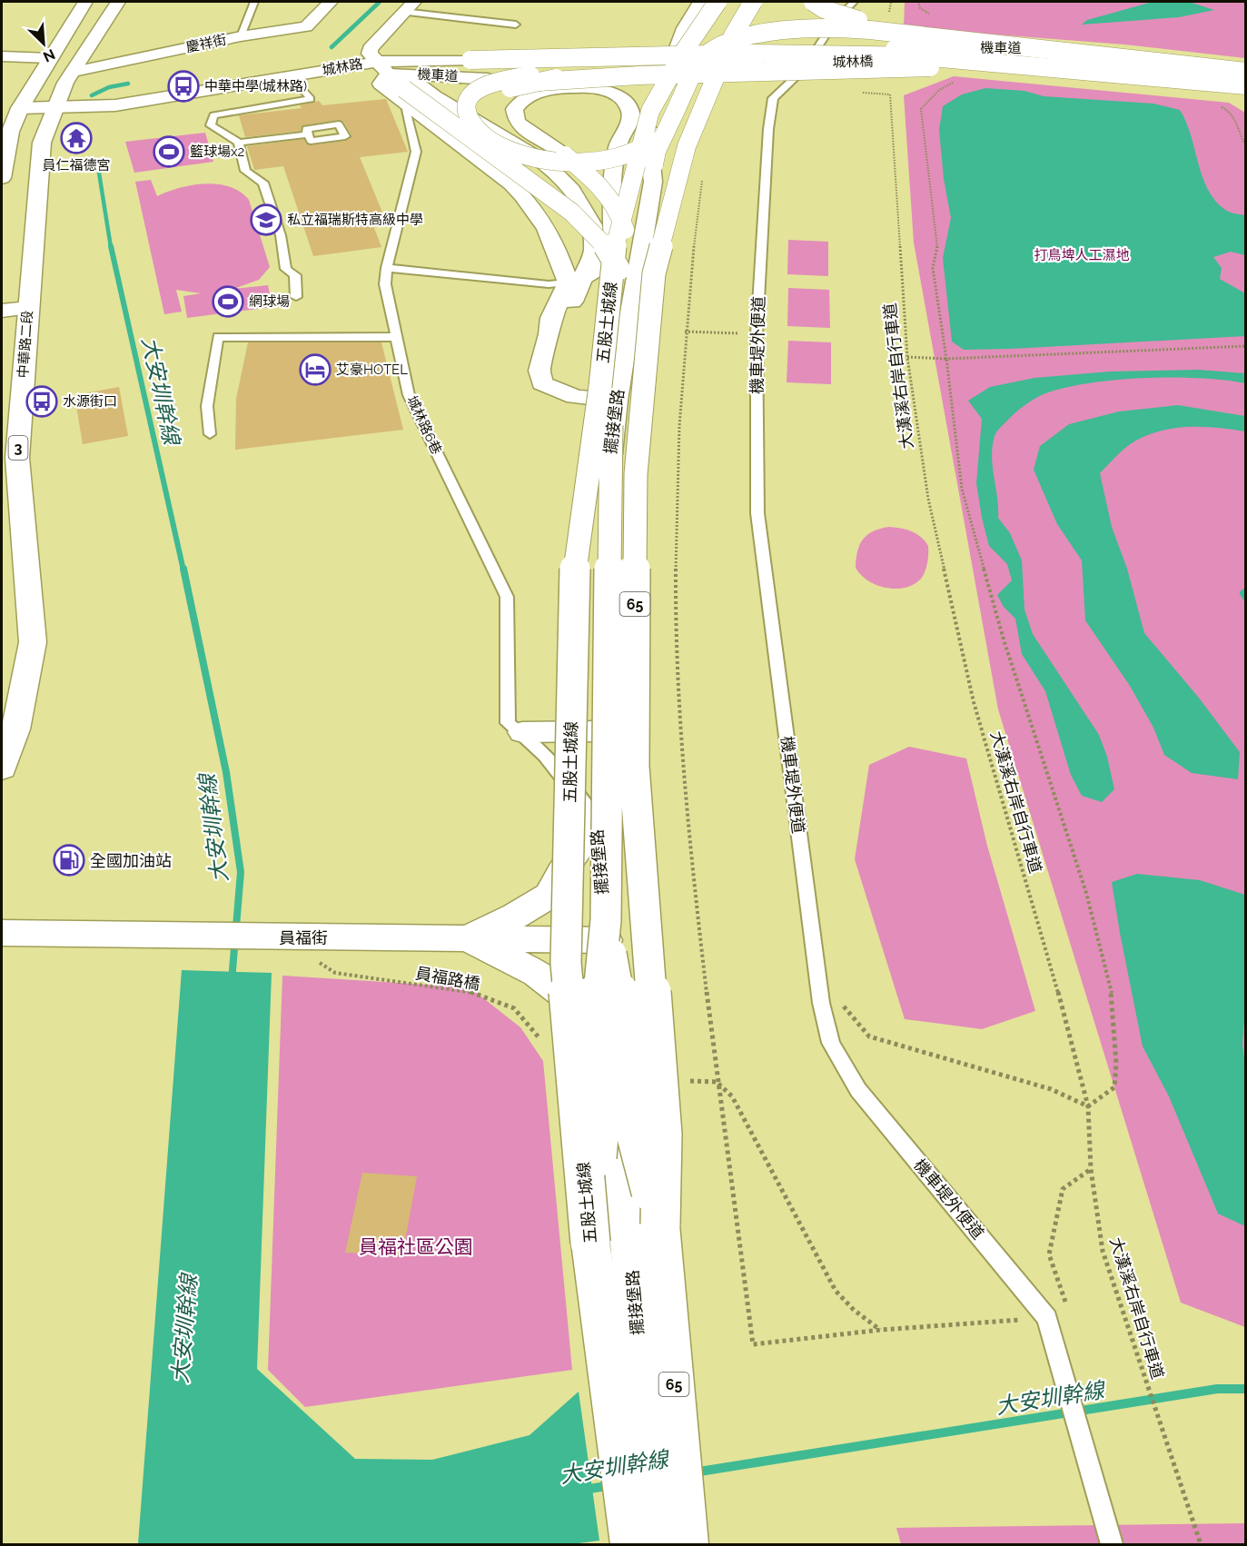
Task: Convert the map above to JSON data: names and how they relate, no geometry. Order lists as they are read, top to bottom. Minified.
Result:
{"streets":{"main road":["慶祥街","機車道","城林橋","城林路","五股土城線","中華路二段","擺接堡路","3","65","員福街"],"lane":["機車堤外便道","城林路6巷"],"path":["大漢溪右岸自行車道","員福路橋"]},"crossings":[["慶祥街","中華路二段"],["機車道","城林橋"],["機車道","城林路"],["城林橋","城林路"],["城林路","中華路二段"],["五股土城線","擺接堡路"],["擺接堡路","員福街"],["員福街","員福路橋"]],"water":["大安圳幹線"],"parks":["打鳥埤人工濕地","員福社區公園"],"places":{"bus stop":["中華中學(城林路)","水源街口"],"temple":["員仁福德宮"],"sports":["籃球場x2","網球場"],"school or university":["私立福瑞斯特高級中學"],"hotel":["艾豪HOTEL"],"fuel station":["全國加油站"]},"north":"bottom right"}
